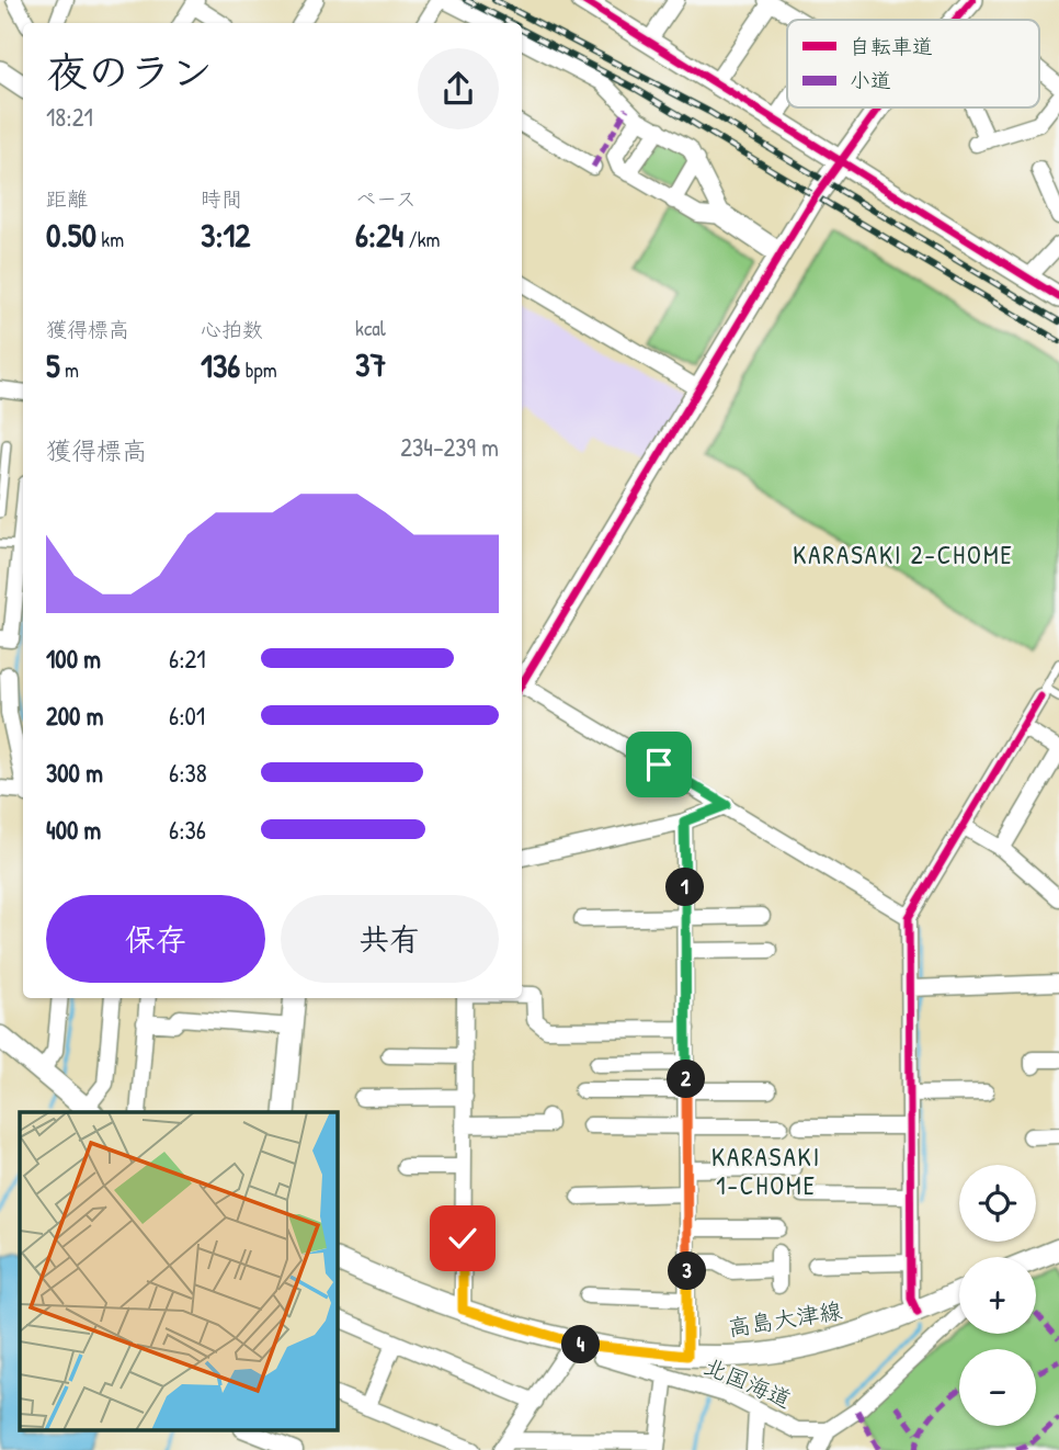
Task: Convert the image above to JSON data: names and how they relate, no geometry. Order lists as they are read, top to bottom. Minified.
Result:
{"streets":{"street":["高島大津線","北国海道"]},"crossings":[["高島大津線","北国海道"]],"districts":["KARASAKI 2-CHOME","KARASAKI 1-CHOME"],"legend":["自転車道","小道"],"page":{"heading":["夜のラン","18:21"],"stats":[["距離","0.50 km"],["時間","3:12"],["ペース","6:24 /km"],["獲得標高","5 m"],["心拍数","136 bpm"],["kcal","37"]],"chart":["獲得標高","234–239 m"],"list":[{"name":"100 m","note":"6:21"},{"name":"200 m","note":"6:01"},{"name":"300 m","note":"6:38"},{"name":"400 m","note":"6:36"}],"pins":["1","2","3","4"],"buttons":["保存","共有"],"map_buttons":["+","−"]}}
